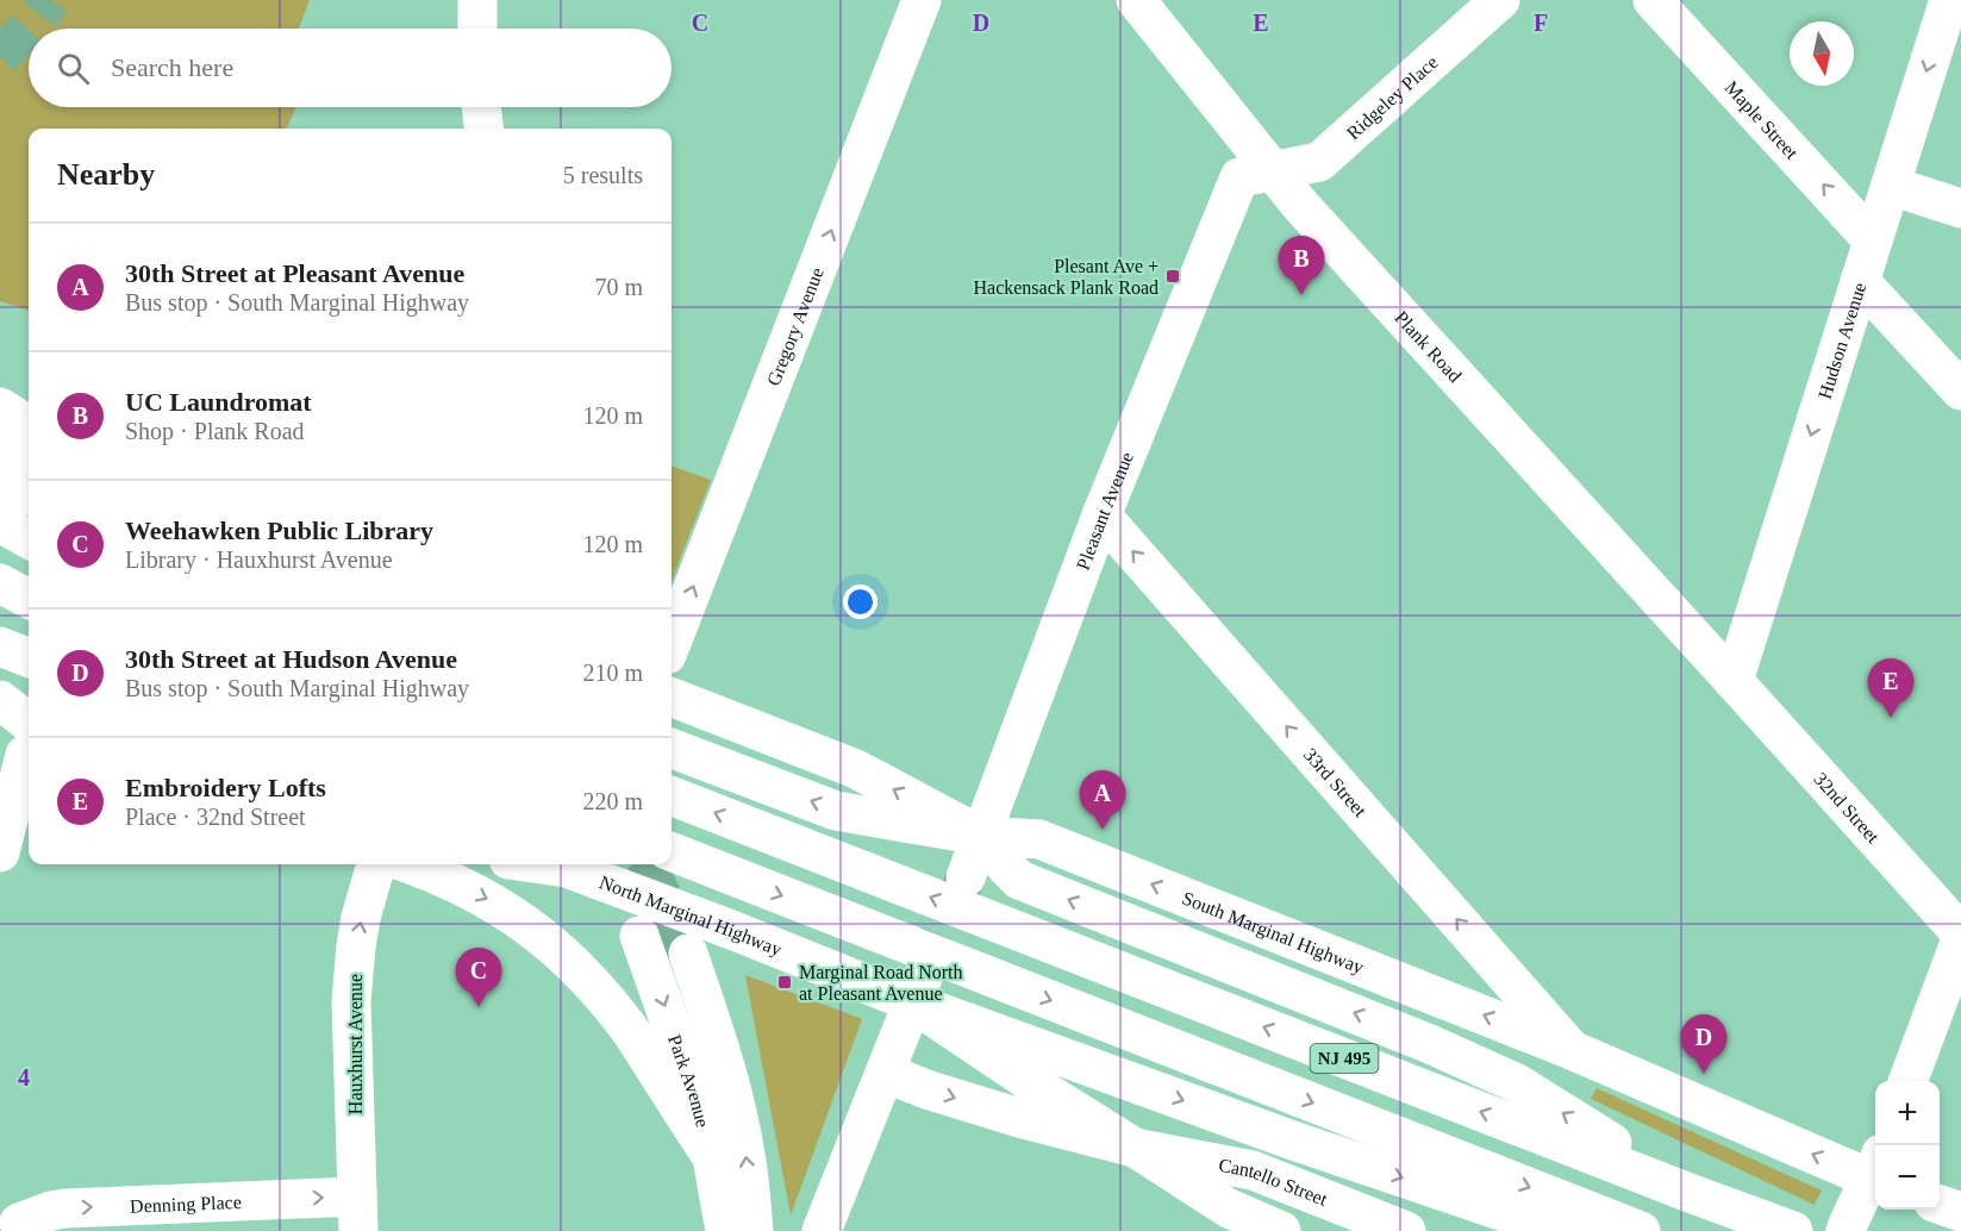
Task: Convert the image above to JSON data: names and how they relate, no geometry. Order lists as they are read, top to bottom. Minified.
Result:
{"streets":{"main road":["Ridgeley Place","Maple Street","Gregory Avenue","Hudson Avenue","Plank Road","Pleasant Avenue","33rd Street","32nd Street","North Marginal Highway","South Marginal Highway","Hauxhurst Avenue","NJ 495","Park Avenue","Cantello Street","Denning Place"]},"crossings":[["Ridgeley Place","Plank Road"],["Ridgeley Place","Pleasant Avenue"],["Maple Street","Hudson Avenue"],["Hudson Avenue","Plank Road"],["Hudson Avenue","32nd Street"],["Plank Road","Pleasant Avenue"],["Plank Road","32nd Street"],["Pleasant Avenue","33rd Street"],["Pleasant Avenue","South Marginal Highway"],["33rd Street","South Marginal Highway"],["North Marginal Highway","Cantello Street"],["Hauxhurst Avenue","Denning Place"]],"one_way":["Maple Street","Gregory Avenue","Hudson Avenue","Hauxhurst Avenue","Denning Place"],"places":{"transit":["Plesant Ave + Hackensack Plank Road","Marginal Road North at Pleasant Avenue"]},"north":"bottom","page":{"search":"Search here","heading":["Nearby","5 results"],"list":[{"mark":"A","name":"30th Street at Pleasant Avenue","note":"Bus stop · South Marginal Highway","value":"70 m"},{"mark":"B","name":"UC Laundromat","note":"Shop · Plank Road","value":"120 m"},{"mark":"C","name":"Weehawken Public Library","note":"Library · Hauxhurst Avenue","value":"120 m"},{"mark":"D","name":"30th Street at Hudson Avenue","note":"Bus stop · South Marginal Highway","value":"210 m"},{"mark":"E","name":"Embroidery Lofts","note":"Place · 32nd Street","value":"220 m"}],"pins":["B","E","A","C","D"],"map_buttons":["+","−"]},"grid":{"columns":["C","D","E","F"],"rows":["4"]}}
